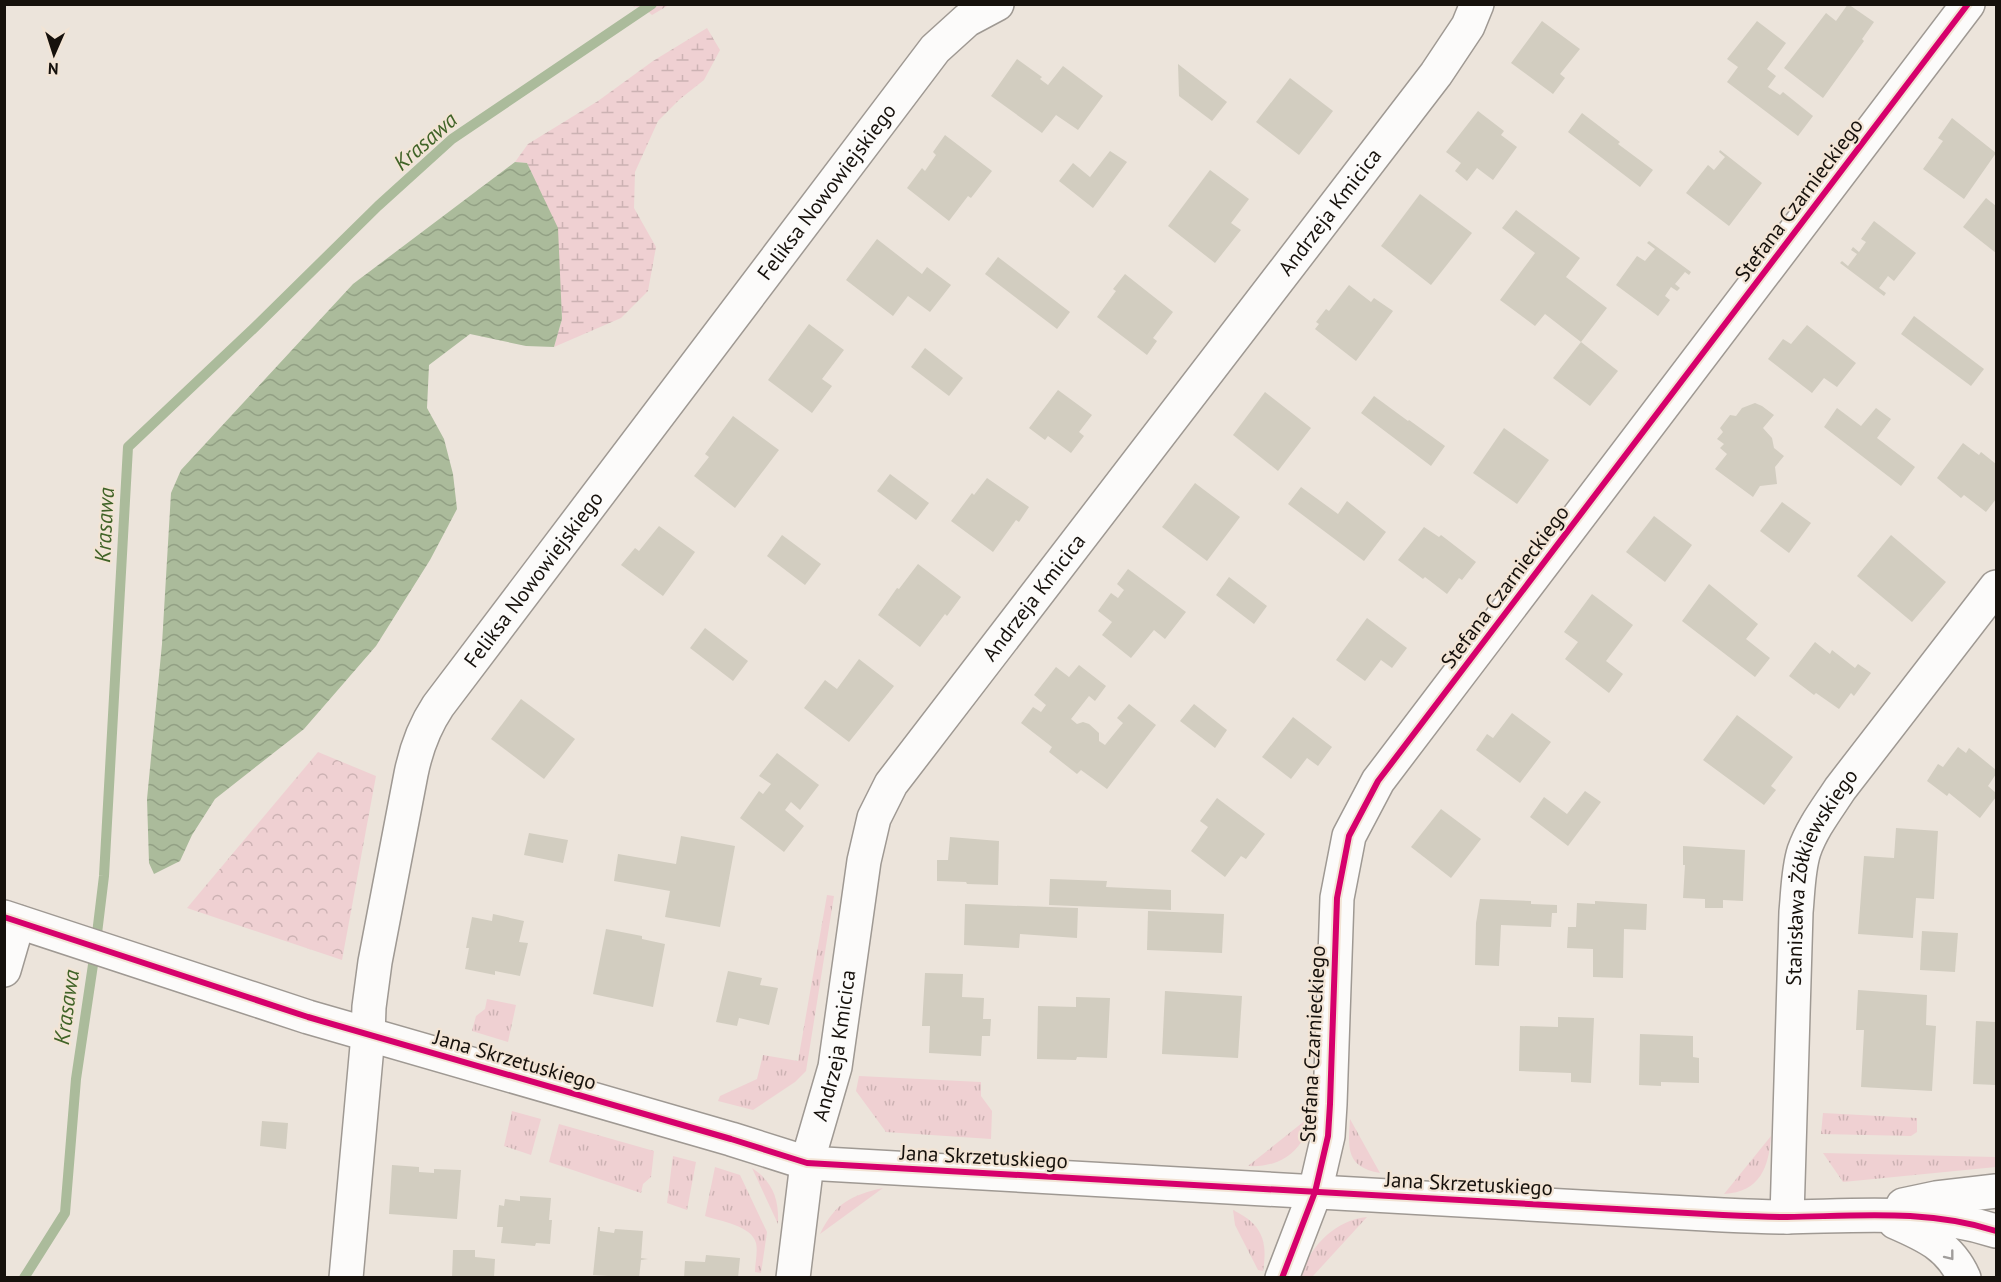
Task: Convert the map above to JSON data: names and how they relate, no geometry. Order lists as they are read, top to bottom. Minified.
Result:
{"streets":{"street":["Feliksa Nowowiejskiego","Stefana Czarnieckiego","Andrzeja Kmicica","Stanisława Żółkiewskiego","Jana Skrzetuskiego"]},"crossings":[["Feliksa Nowowiejskiego","Jana Skrzetuskiego"],["Stefana Czarnieckiego","Jana Skrzetuskiego"],["Andrzeja Kmicica","Jana Skrzetuskiego"],["Stanisława Żółkiewskiego","Jana Skrzetuskiego"]],"water":["Krasawa"],"north":"bottom"}
